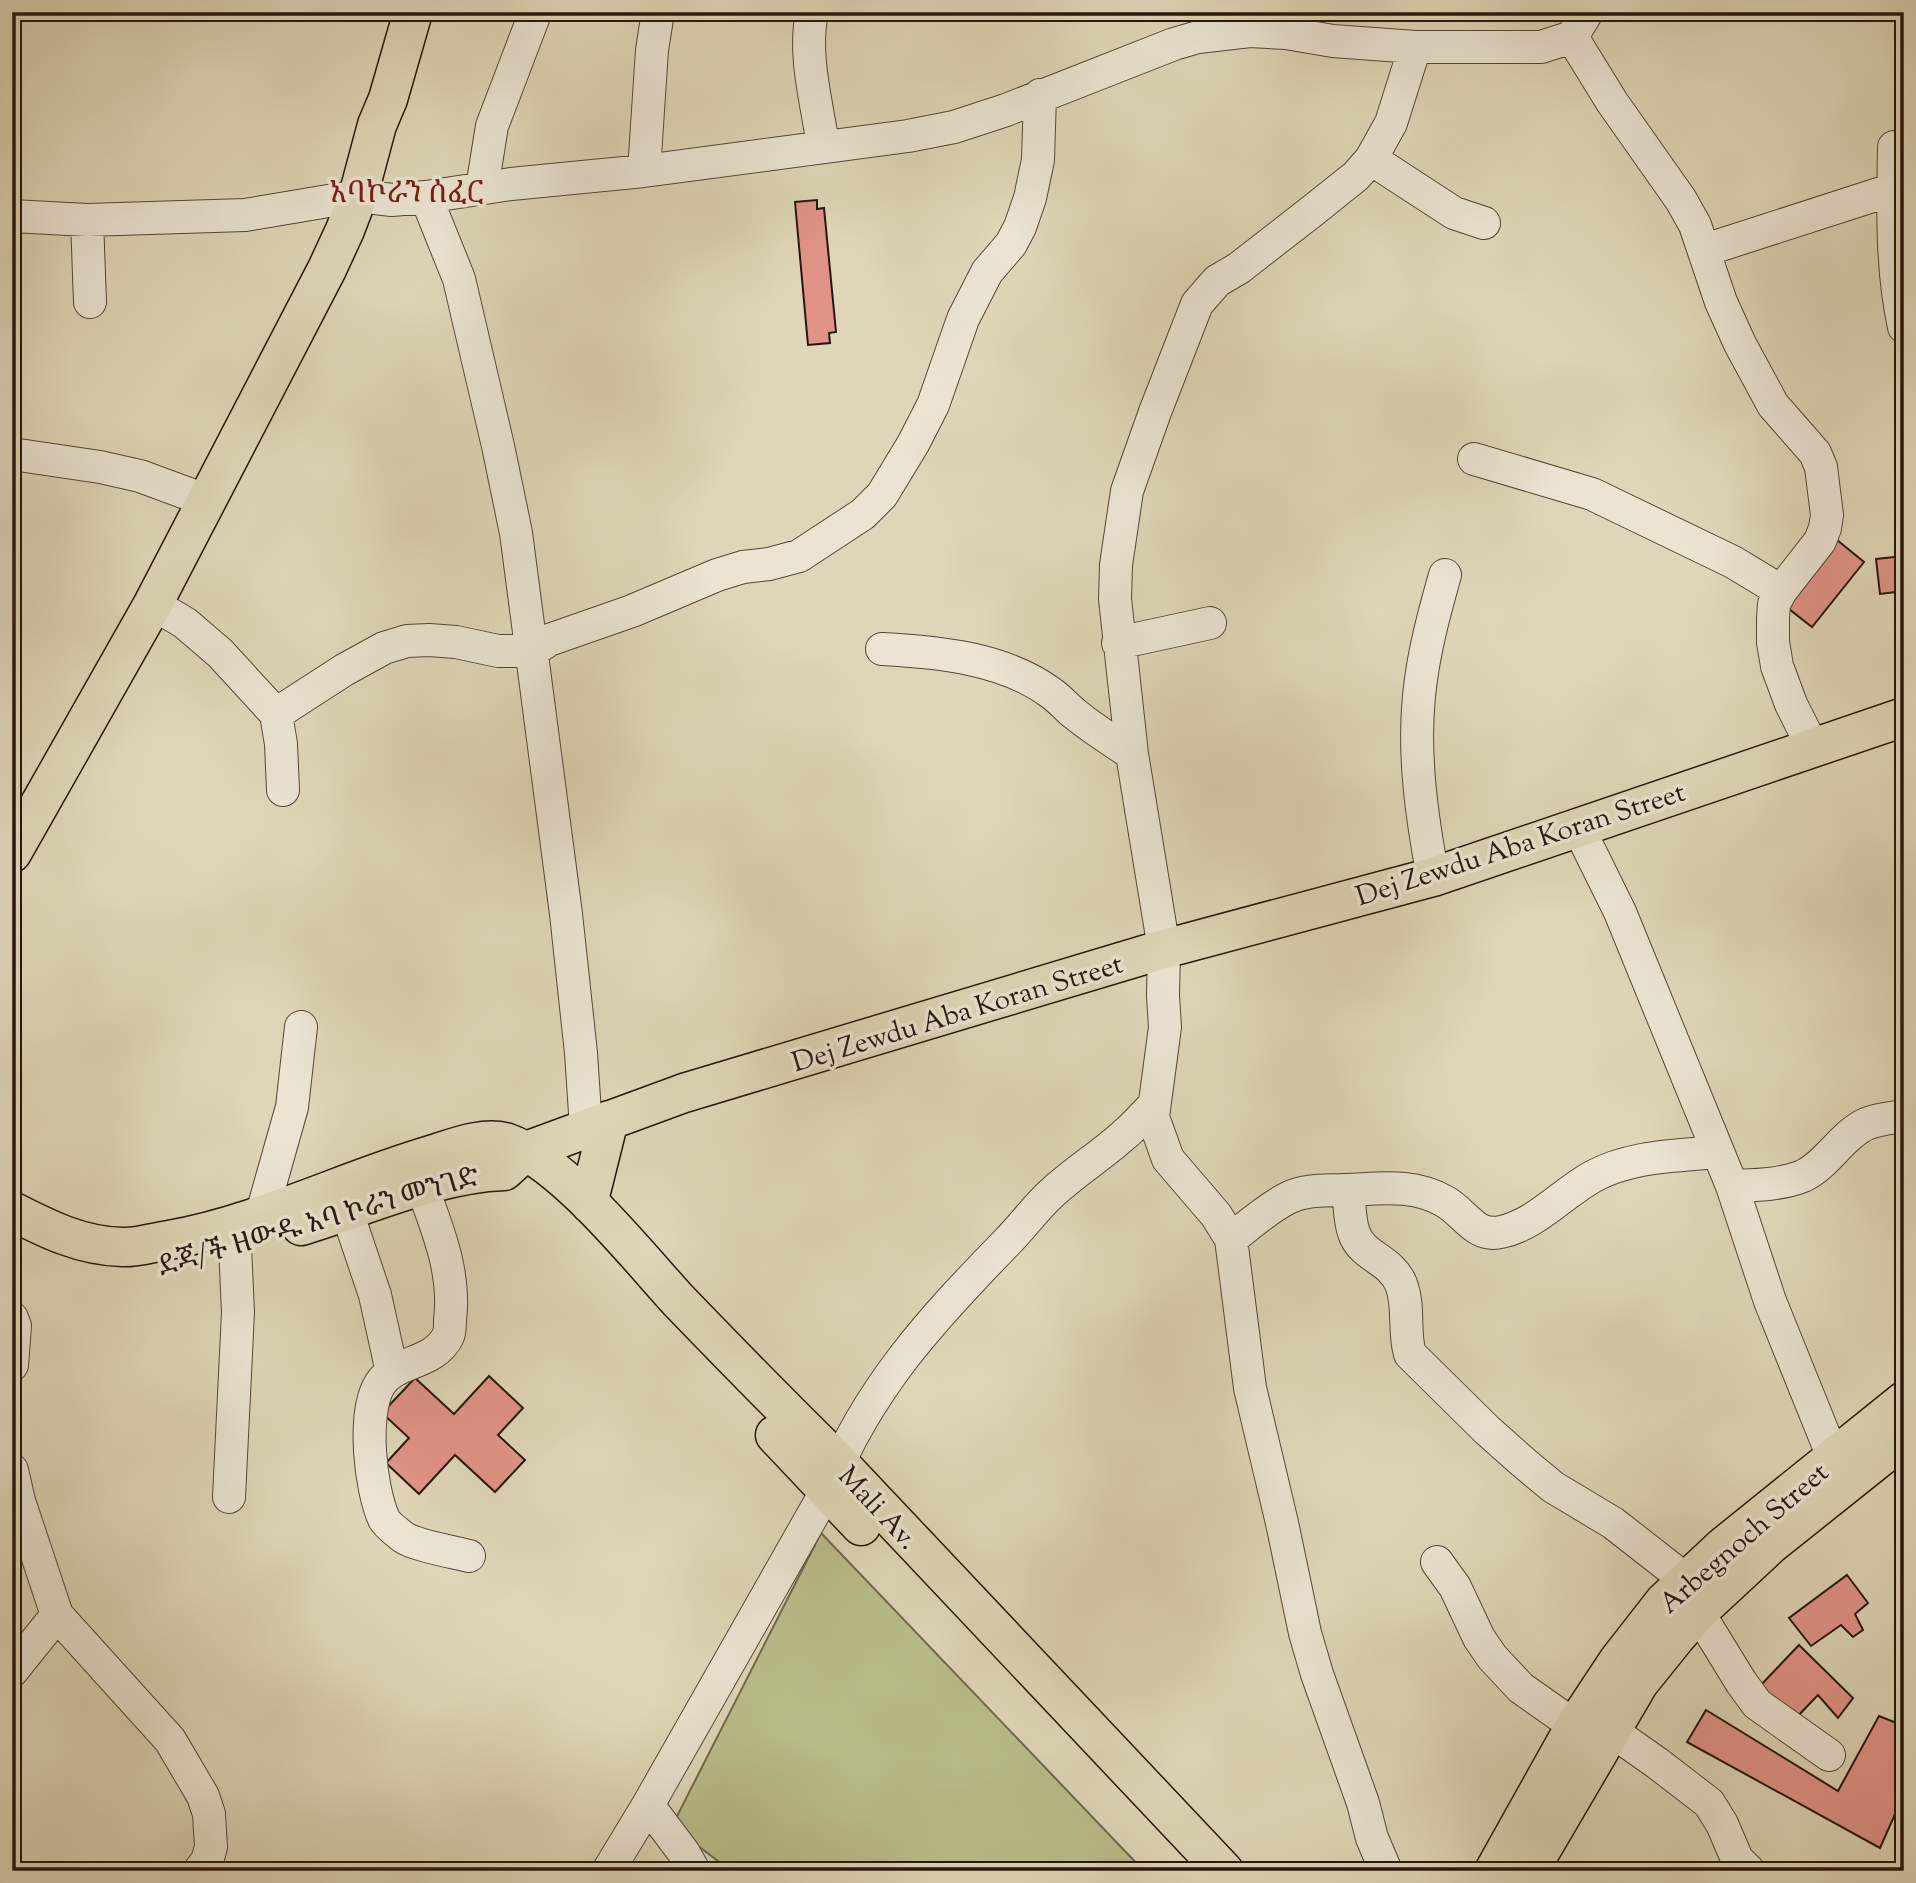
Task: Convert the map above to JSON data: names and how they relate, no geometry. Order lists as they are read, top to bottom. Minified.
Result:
{"streets":{"main road":["Dej Zewdu Aba Koran Street","ደጃ/ች ዘውዱ አባ ኮራን መንገድ","Mali Av.","Arbegnoch Street"]},"crossings":[["Dej Zewdu Aba Koran Street","ደጃ/ች ዘውዱ አባ ኮራን መንገድ"],["Dej Zewdu Aba Koran Street","Mali Av."],["ደጃ/ች ዘውዱ አባ ኮራን መንገድ","Mali Av."]],"districts":["አባኮራን ሰፈር"]}
